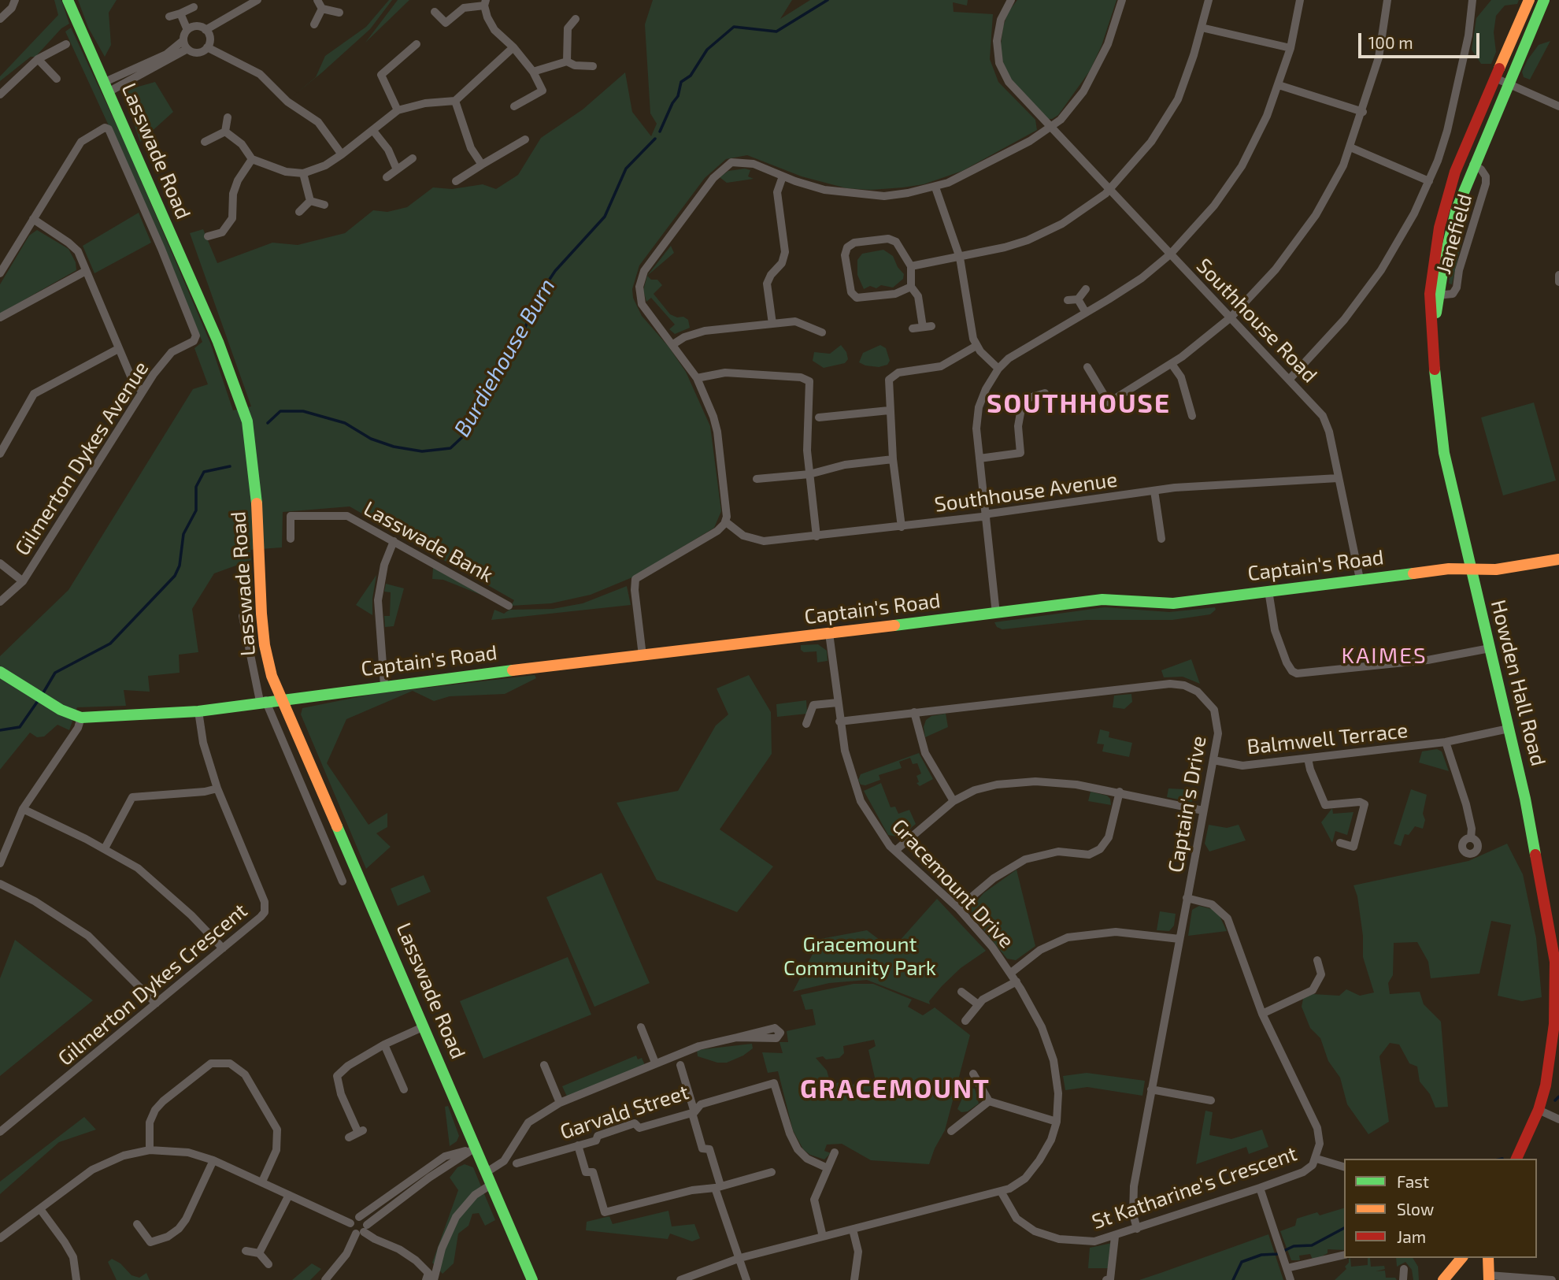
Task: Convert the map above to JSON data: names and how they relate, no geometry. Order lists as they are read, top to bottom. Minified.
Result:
{"streets":{"main road":["Lasswade Road","Captain's Road","Howden Hall Road"],"street":["Janefield","Southhouse Road","Gilmerton Dykes Avenue","Southhouse Avenue","Lasswade Bank","Balmwell Terrace","Captain's Drive","Gracemount Drive","Gilmerton Dykes Crescent","Garvald Street","St Katharine's Crescent"]},"crossings":[["Lasswade Road","Gilmerton Dykes Avenue"],["Lasswade Road","Captain's Road"],["Janefield","Howden Hall Road"],["Southhouse Road","Southhouse Avenue"],["Southhouse Road","Captain's Road"],["Captain's Road","Howden Hall Road"],["Captain's Road","Gracemount Drive"],["Captain's Road","Gilmerton Dykes Crescent"],["Howden Hall Road","Balmwell Terrace"],["Balmwell Terrace","Captain's Drive"],["Captain's Drive","Gracemount Drive"],["Captain's Drive","St Katharine's Crescent"],["Gracemount Drive","St Katharine's Crescent"]],"districts":["SOUTHHOUSE","KAIMES","GRACEMOUNT"],"water":["Burdiehouse Burn"],"parks":["Gracemount Community Park"],"legend":["Fast","Slow","Jam"],"scale_bar":"100 m"}
